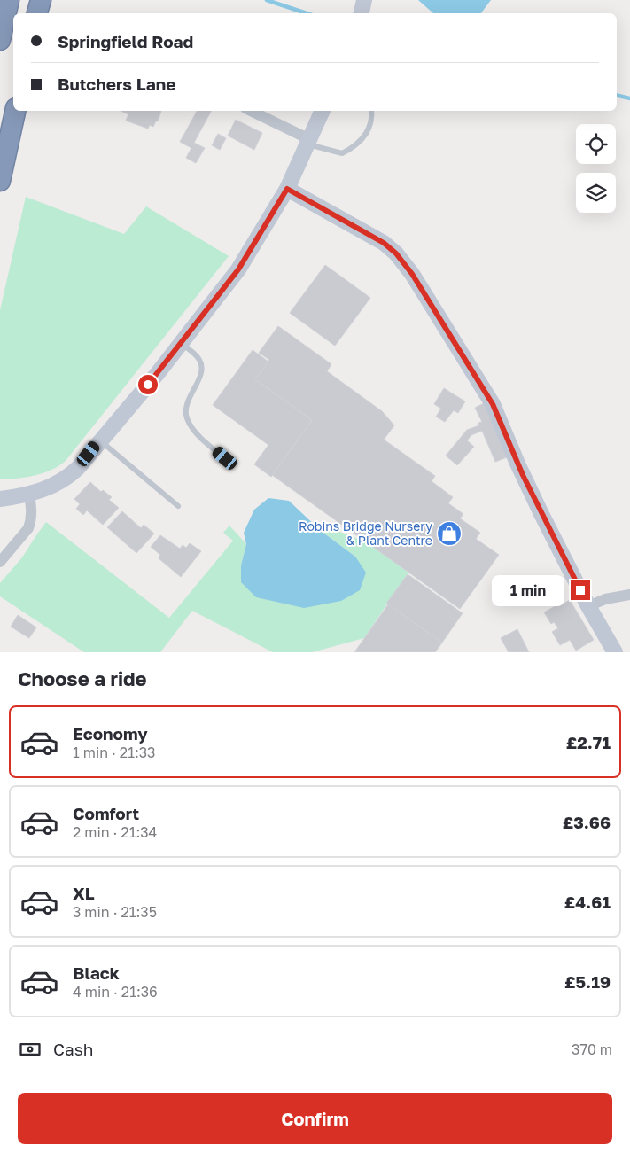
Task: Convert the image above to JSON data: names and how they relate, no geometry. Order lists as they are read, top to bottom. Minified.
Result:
{"places":{"shop":["Robins Bridge Nursery & Plant Centre"]},"page":{"banner":["Springfield Road","Butchers Lane"],"bubble":"1 min","heading":"Choose a ride","list":[{"name":"Economy","note":"1 min · 21:33","value":"£2.71"},{"name":"Comfort","note":"2 min · 21:34","value":"£3.66"},{"name":"XL","note":"3 min · 21:35","value":"£4.61"},{"name":"Black","note":"4 min · 21:36","value":"£5.19"}],"pay":["Cash","370 m"],"buttons":"Confirm"}}
